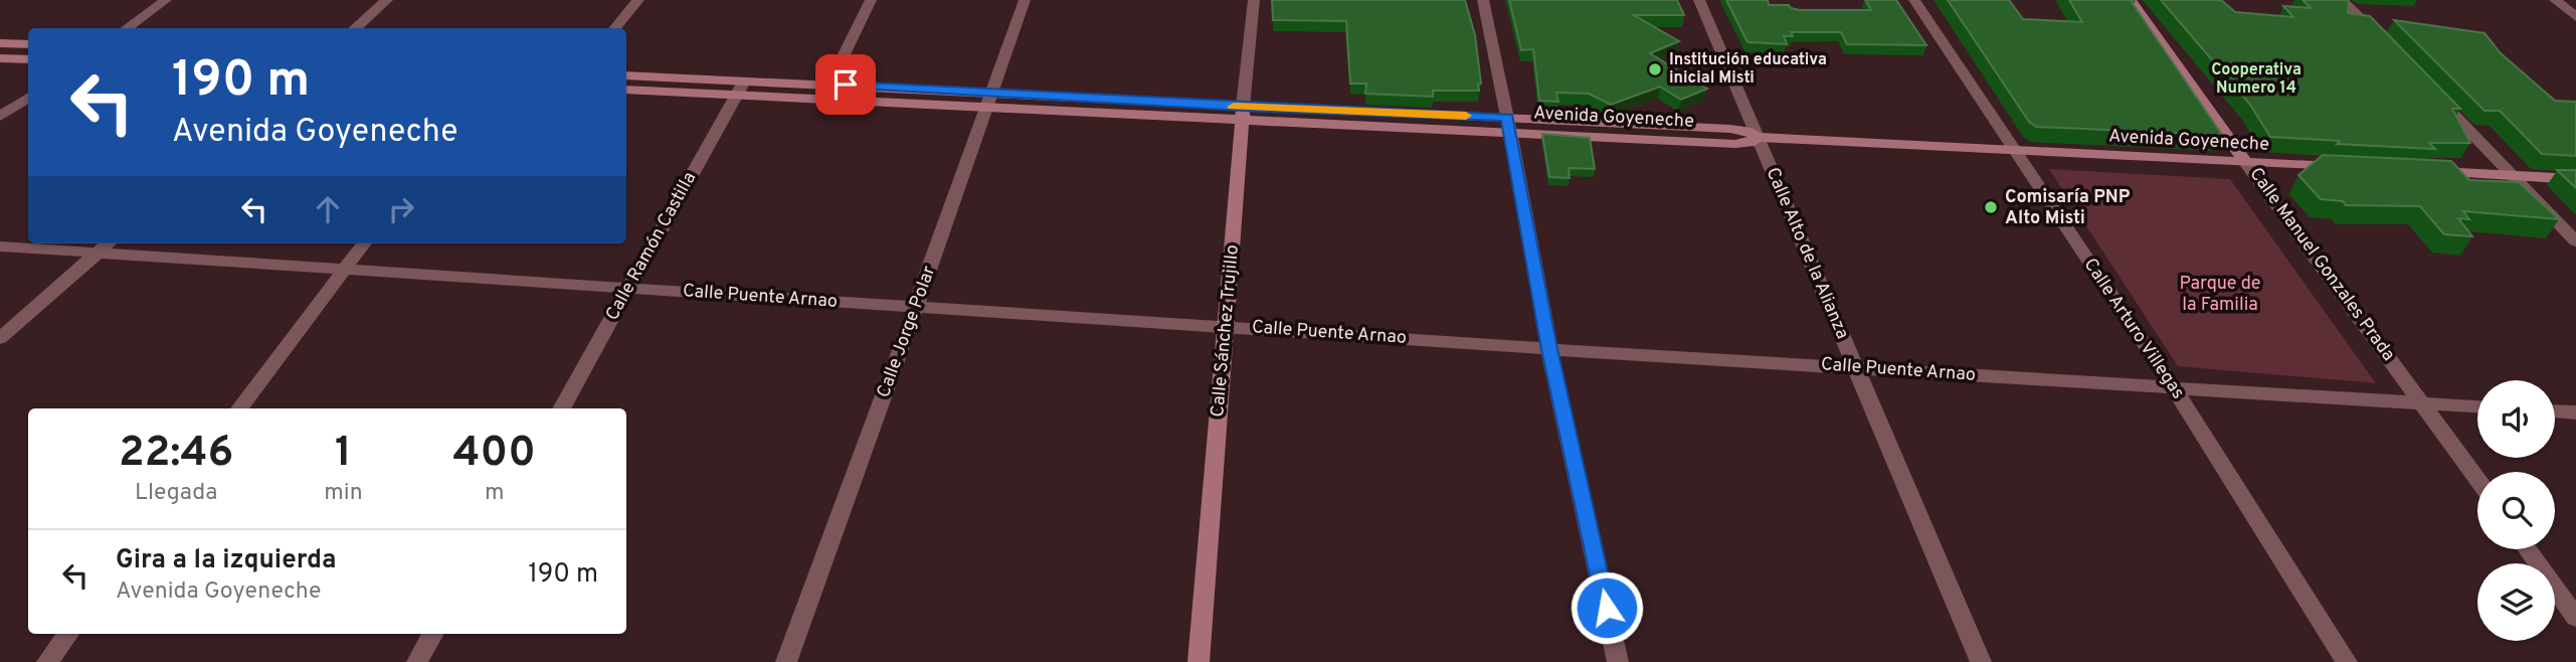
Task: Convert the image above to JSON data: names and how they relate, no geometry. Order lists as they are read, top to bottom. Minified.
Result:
{"streets":{"main road":["Avenida Goyeneche","Calle Manuel Gonzales Prada","Calle Sánchez Trujillo"],"street":["Calle Ramón Castilla","Calle Alto de la Alianza","Calle Puente Arnao","Calle Arturo Villegas","Calle Jorge Polar"]},"crossings":[["Avenida Goyeneche","Calle Ramón Castilla"],["Avenida Goyeneche","Calle Alto de la Alianza"],["Avenida Goyeneche","Calle Manuel Gonzales Prada"],["Avenida Goyeneche","Calle Arturo Villegas"],["Avenida Goyeneche","Calle Sánchez Trujillo"],["Avenida Goyeneche","Calle Jorge Polar"],["Calle Ramón Castilla","Calle Puente Arnao"],["Calle Alto de la Alianza","Calle Puente Arnao"],["Calle Manuel Gonzales Prada","Calle Puente Arnao"],["Calle Puente Arnao","Calle Arturo Villegas"],["Calle Puente Arnao","Calle Sánchez Trujillo"],["Calle Puente Arnao","Calle Jorge Polar"]],"districts":["Cooperativa Numero 14"],"parks":["Parque de la Familia"],"places":["Institución educativa inicial Misti","Comisaría PNP Alto Misti"],"page":{"turn":["190 m","Avenida Goyeneche"],"eta":["22:46","Llegada","1","min","400","m"],"list":[{"name":"Gira a la izquierda","note":"Avenida Goyeneche","value":"190 m"}]}}
